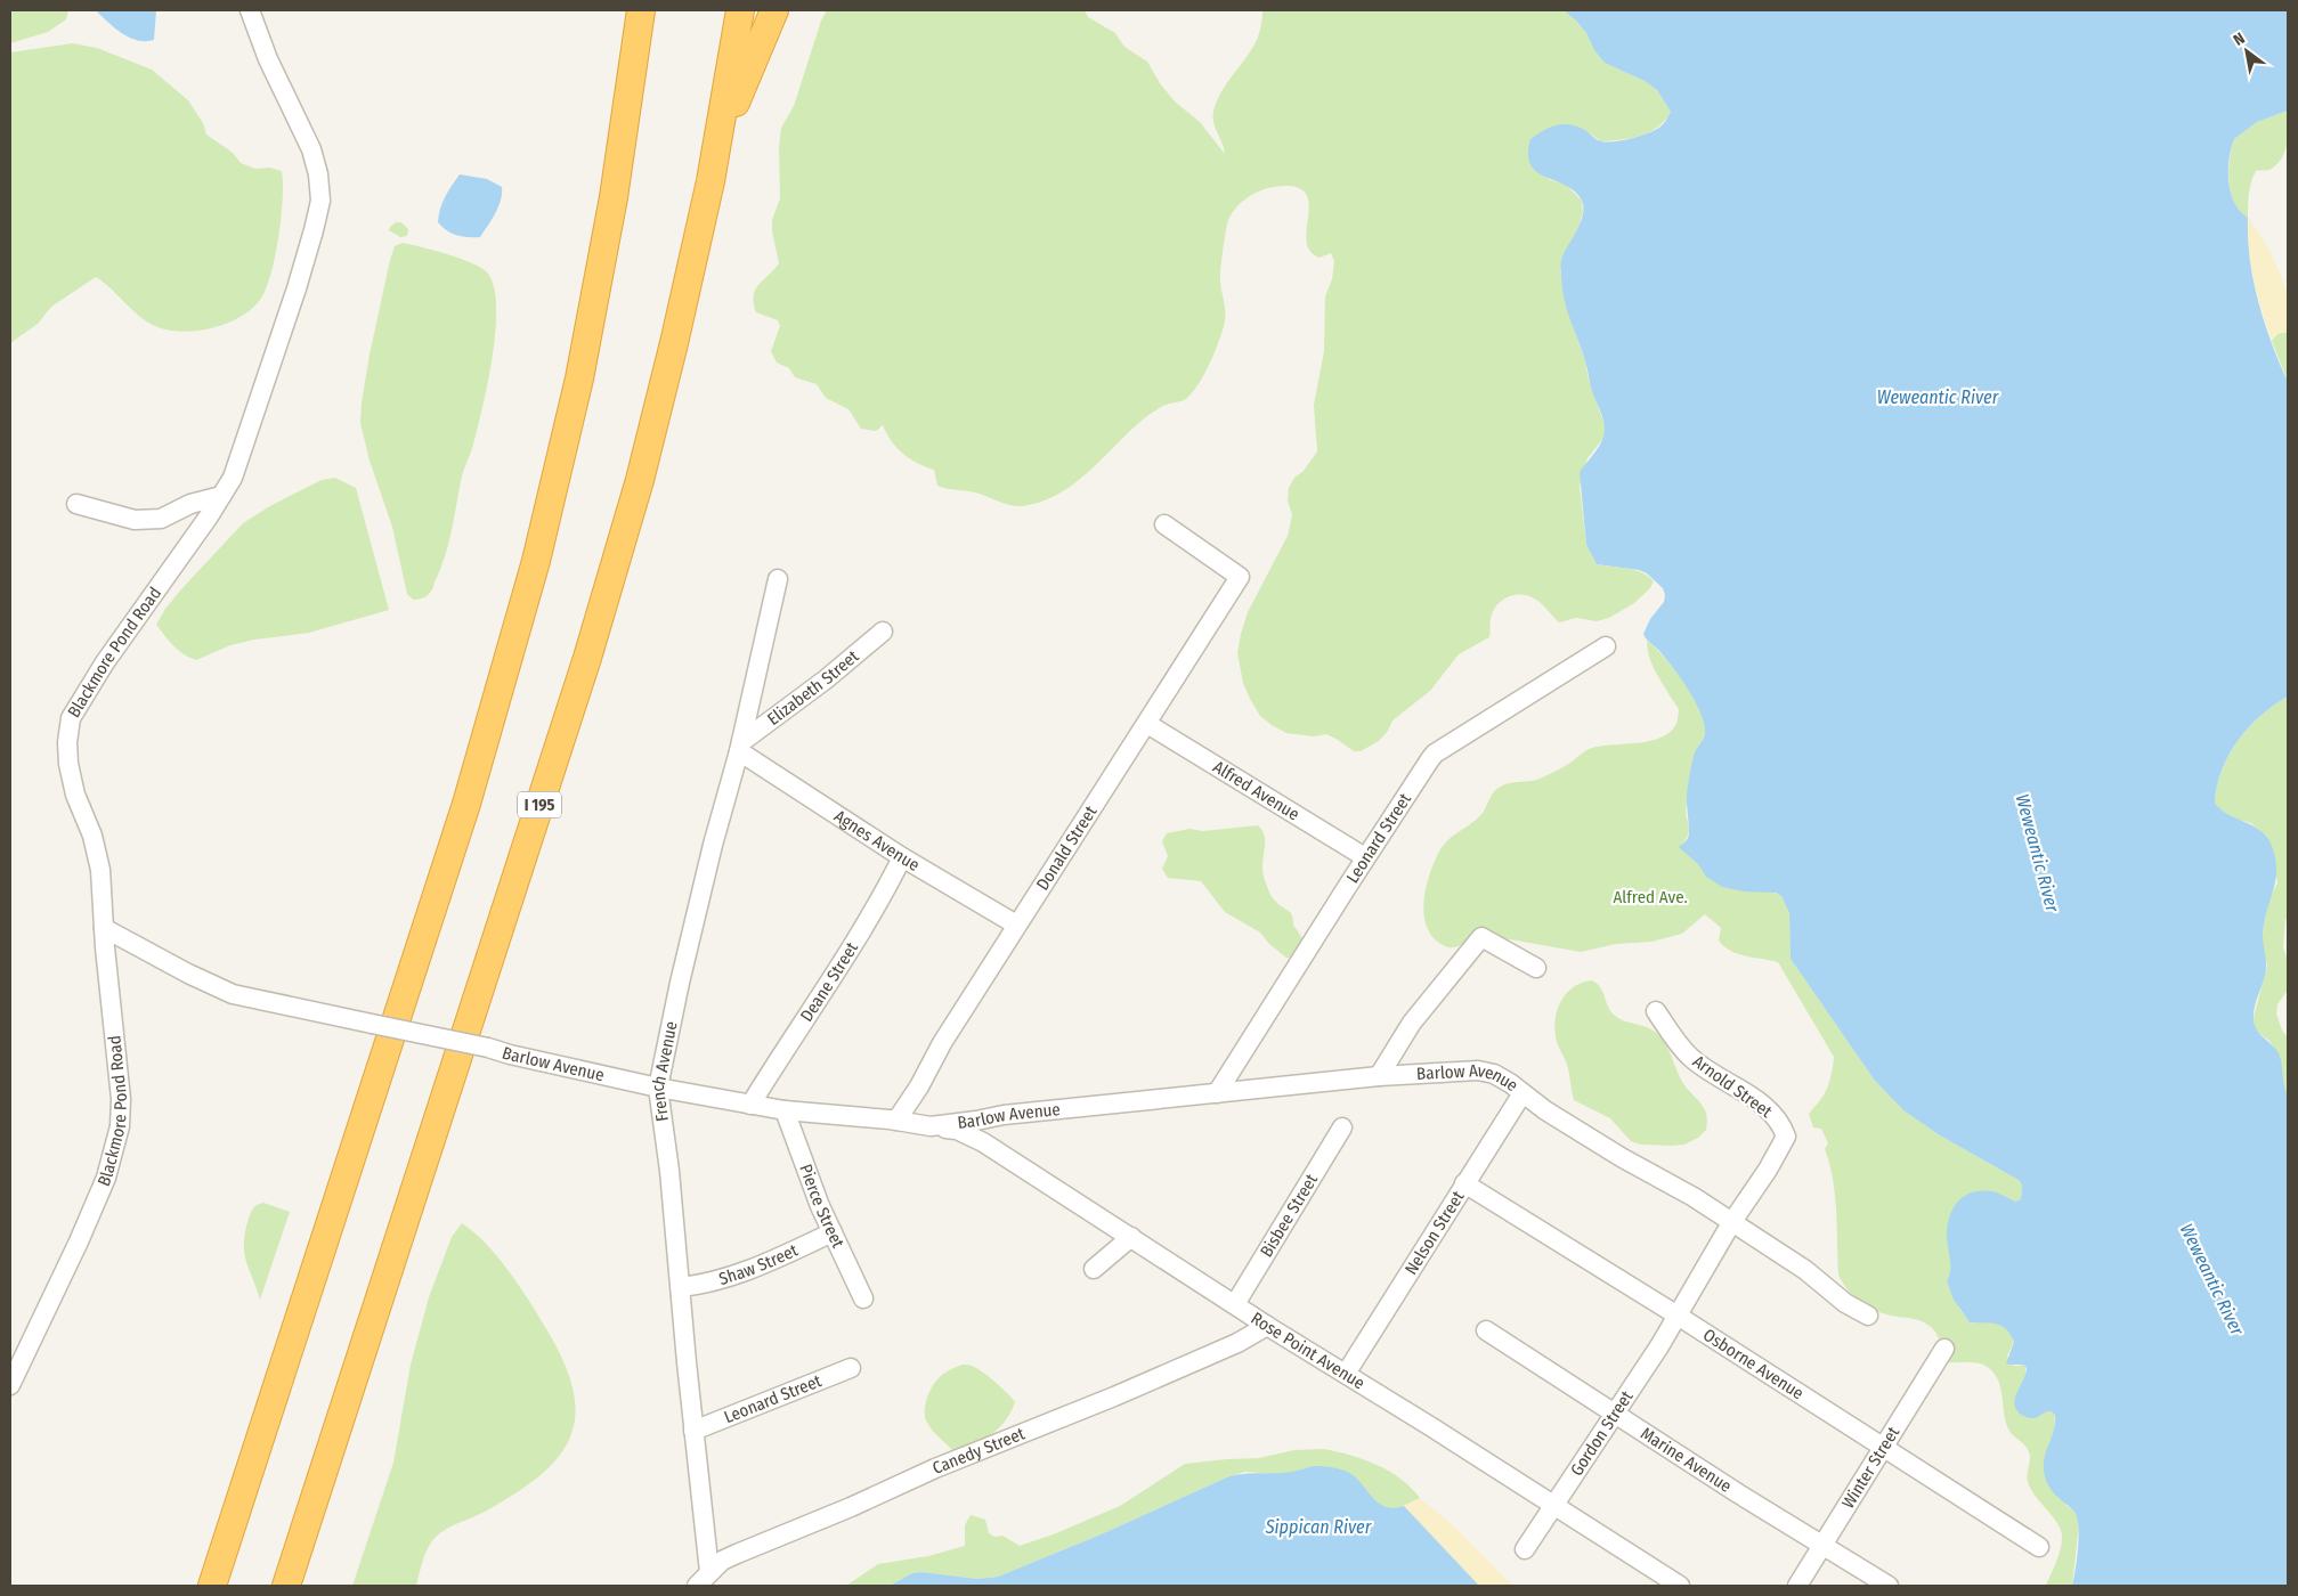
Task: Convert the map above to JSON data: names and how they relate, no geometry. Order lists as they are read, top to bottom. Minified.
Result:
{"streets":{"highway":["I 195"],"street":["Blackmore Pond Road","Elizabeth Street","Alfred Avenue","Leonard Street","Agnes Avenue","Donald Street","Deane Street","Barlow Avenue","French Avenue","Arnold Street","Pierce Street","Bisbee Street","Nelson Street","Shaw Street","Rose Point Avenue","Osborne Avenue","Gordon Street","Canedy Street","Marine Avenue","Winter Street"]},"crossings":[["Blackmore Pond Road","Barlow Avenue"],["Elizabeth Street","Agnes Avenue"],["Elizabeth Street","French Avenue"],["Alfred Avenue","Leonard Street"],["Alfred Avenue","Donald Street"],["Leonard Street","Barlow Avenue"],["Leonard Street","French Avenue"],["Agnes Avenue","Donald Street"],["Agnes Avenue","Deane Street"],["Agnes Avenue","French Avenue"],["Donald Street","Barlow Avenue"],["Deane Street","Barlow Avenue"],["Barlow Avenue","French Avenue"],["Barlow Avenue","Pierce Street"],["Barlow Avenue","Nelson Street"],["Barlow Avenue","Rose Point Avenue"],["Barlow Avenue","Gordon Street"],["French Avenue","Shaw Street"],["French Avenue","Canedy Street"],["Arnold Street","Gordon Street"],["Pierce Street","Shaw Street"],["Bisbee Street","Rose Point Avenue"],["Nelson Street","Rose Point Avenue"],["Nelson Street","Osborne Avenue"],["Rose Point Avenue","Gordon Street"],["Rose Point Avenue","Canedy Street"],["Osborne Avenue","Gordon Street"],["Osborne Avenue","Winter Street"],["Gordon Street","Marine Avenue"],["Marine Avenue","Winter Street"]],"water":["Weweantic River","Sippican River"],"parks":["Alfred Ave."],"north":"top left"}
